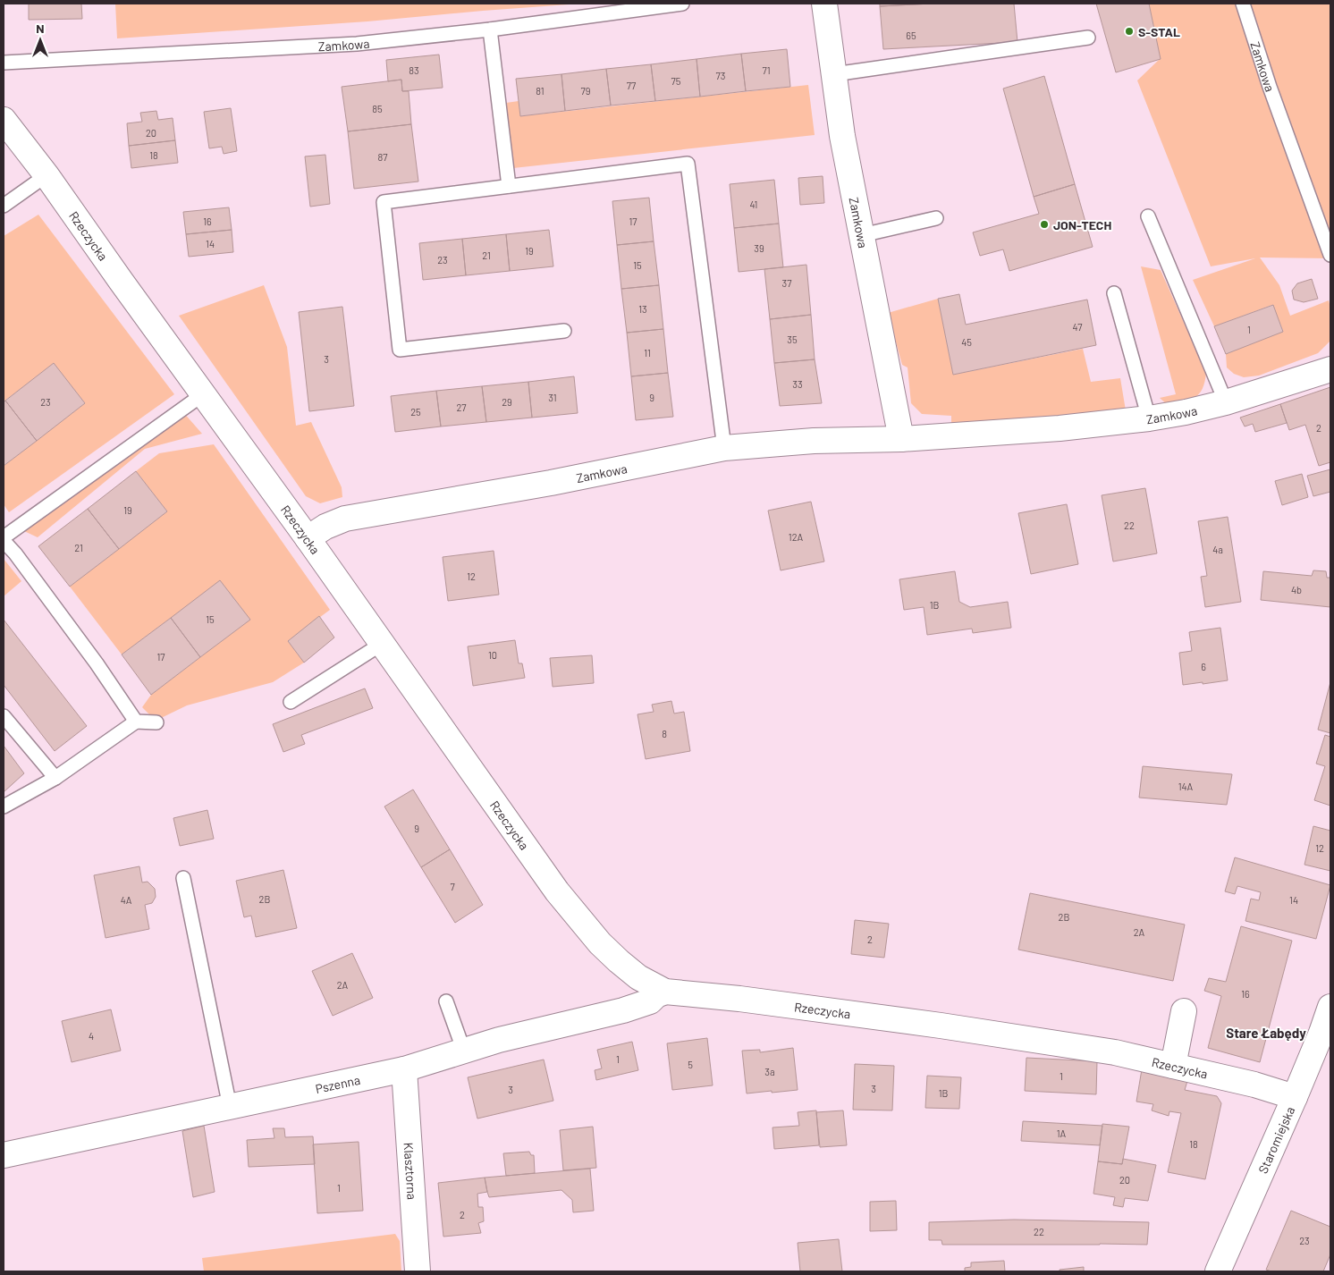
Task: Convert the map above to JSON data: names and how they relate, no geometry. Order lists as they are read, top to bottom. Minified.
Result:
{"streets":{"street":["Zamkowa","Rzeczycka","Pszenna","Staromiejska","Klasztorna"]},"crossings":[["Zamkowa","Rzeczycka"],["Rzeczycka","Pszenna"],["Rzeczycka","Staromiejska"],["Pszenna","Klasztorna"]],"districts":["Stare Łabędy"],"places":["S-STAL","JON-TECH"],"house_numbers":["65","83","71","73","75","77","81","79","85","20","18","87","41","16","17","14","39","19","21","23","15","37","13","47","1","35","45","11","3","33","31","9","23","29","27","25","2","19","22","12A","21","4a","12","4b","1B","15","10","17","6","8","14A","9","12","7","2B","4A","14","2B","2A","2","2A","16","4","1","5","3a","1","3","3","1B","1A","18","20","1","2","22","23"],"north":"top"}
